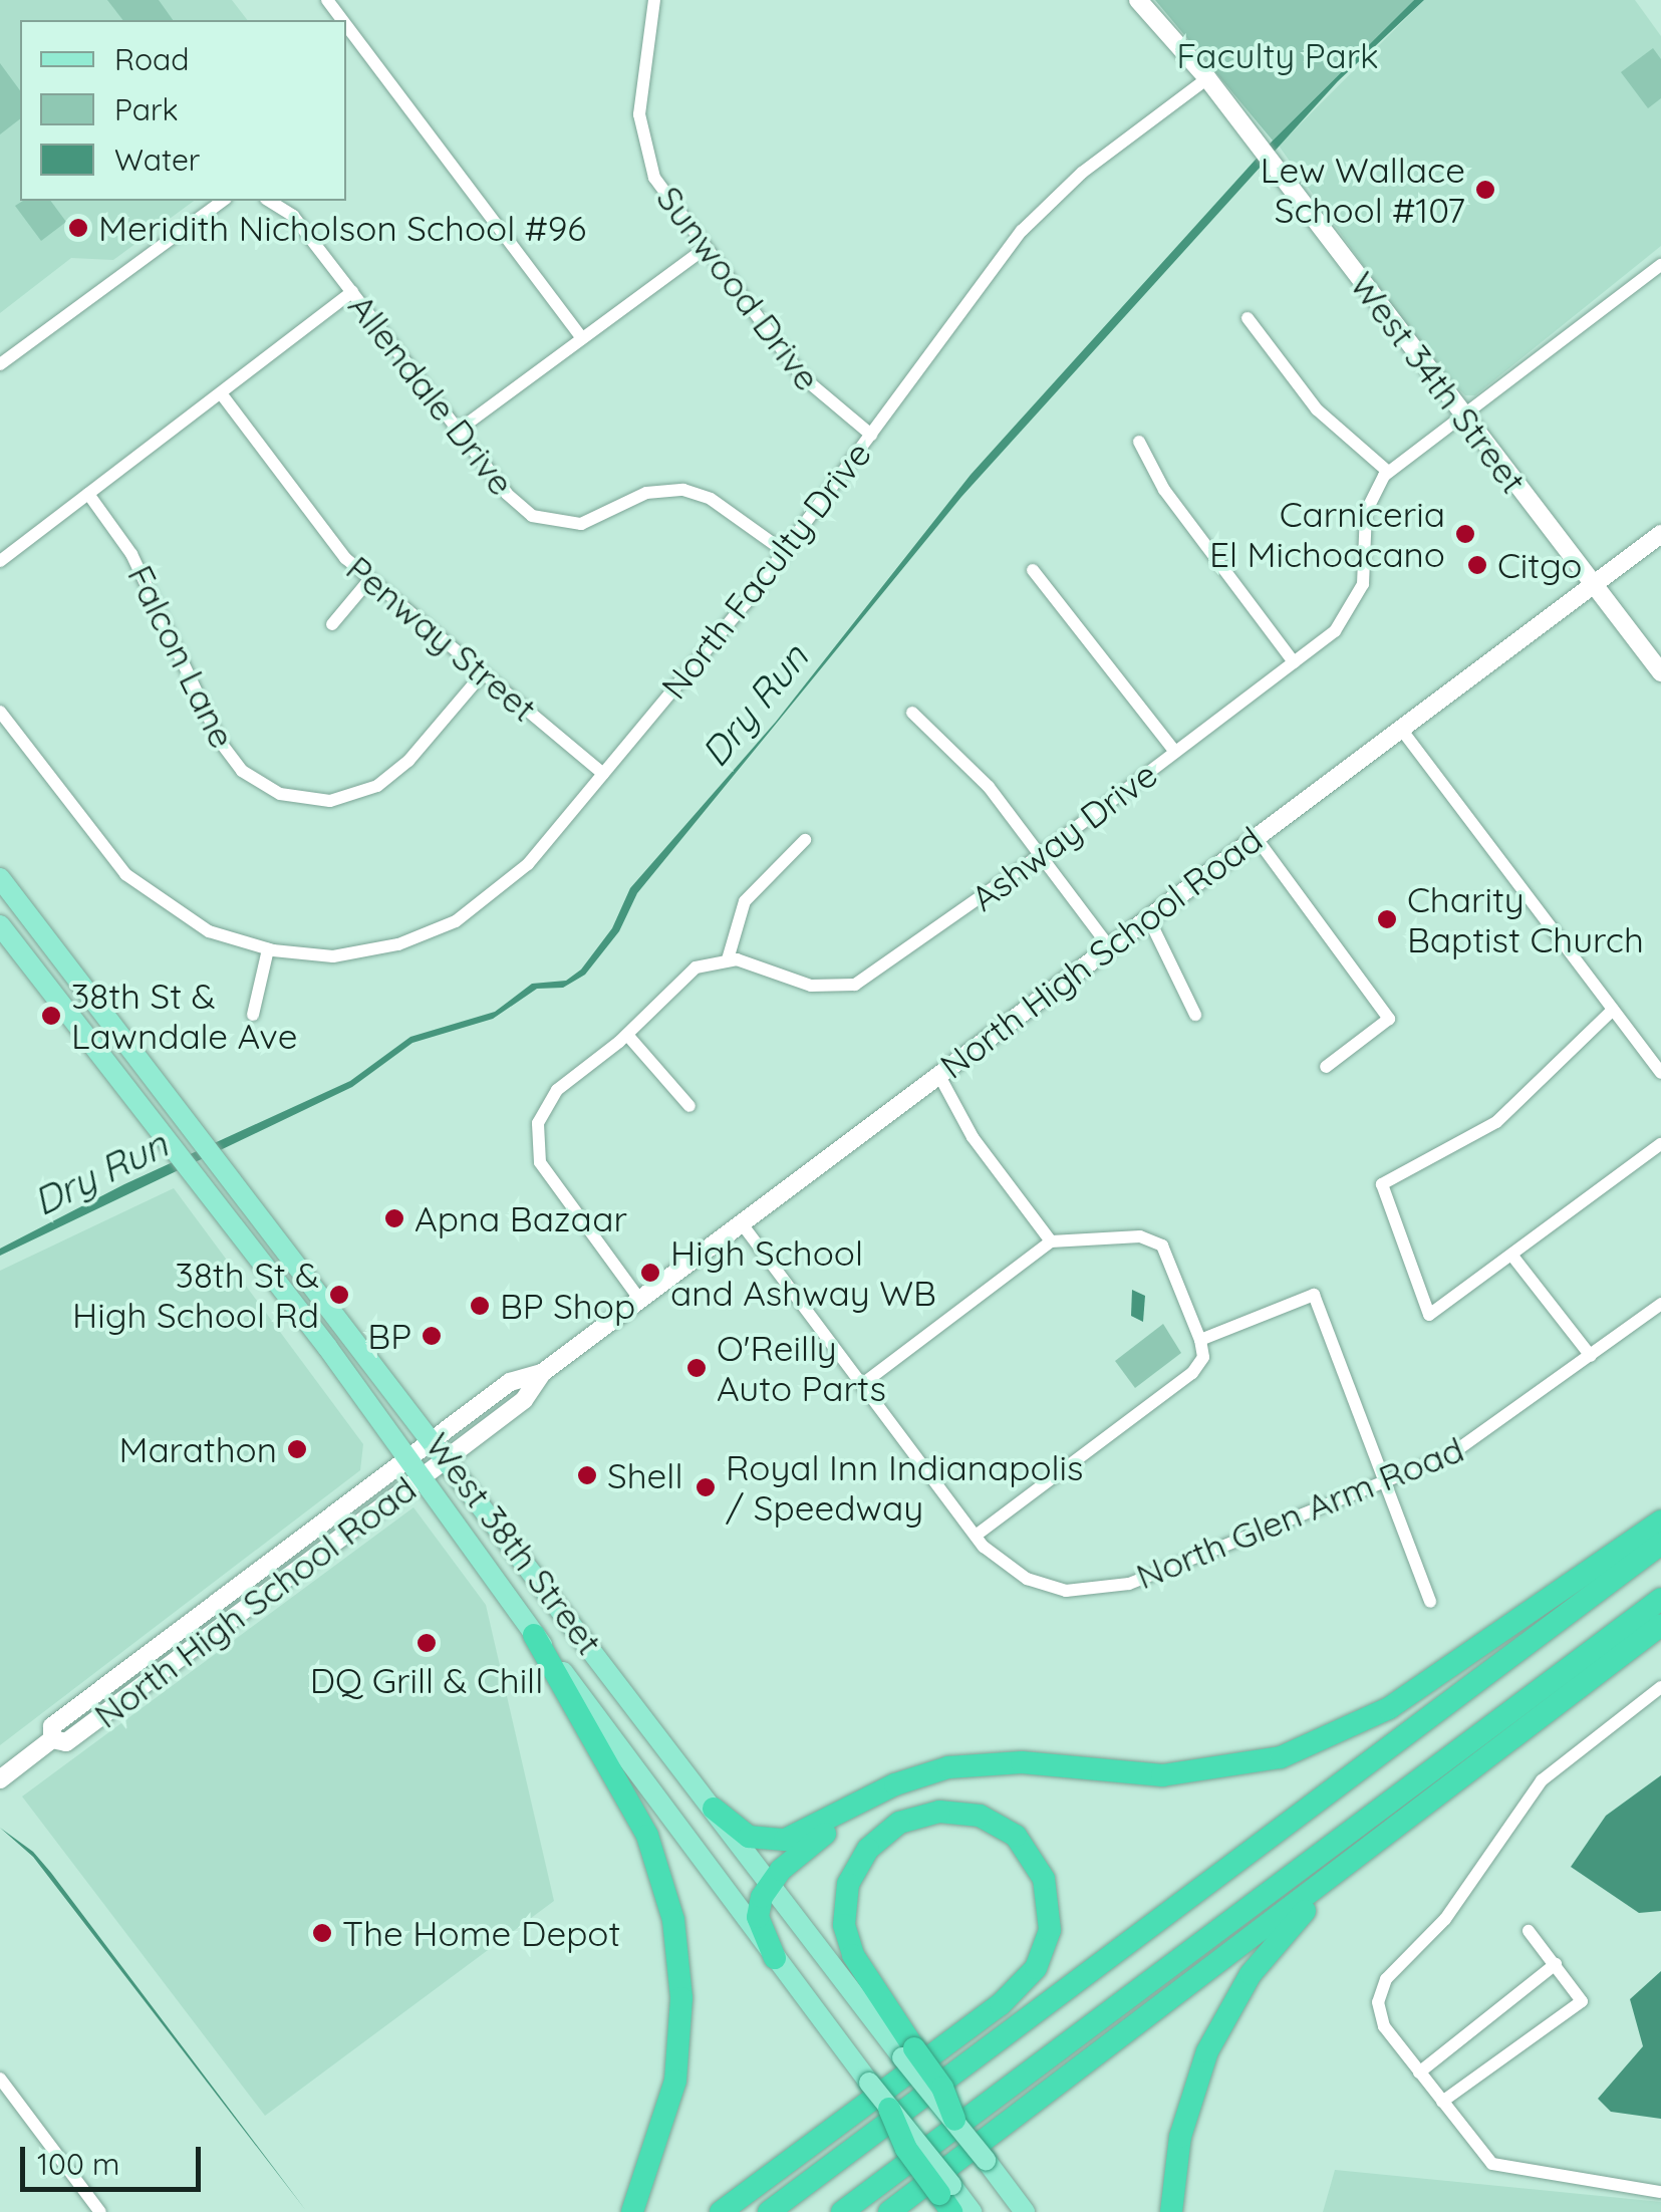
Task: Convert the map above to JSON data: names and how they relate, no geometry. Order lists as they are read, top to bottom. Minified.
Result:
{"streets":{"main road":["West 38th Street"],"street":["Sunwood Drive","West 34th Street","Allendale Drive","North Faculty Drive","Penway Street","Falcon Lane","Ashway Drive","North High School Road","North Glen Arm Road"]},"crossings":[["Sunwood Drive","North Faculty Drive"],["West 34th Street","North Faculty Drive"],["West 34th Street","Ashway Drive"],["West 34th Street","North High School Road"],["Allendale Drive","North Faculty Drive"],["North Faculty Drive","Penway Street"],["Penway Street","Falcon Lane"],["North High School Road","West 38th Street"]],"water":["Dry Run"],"parks":["Faculty Park"],"places":["Lew Wallace School #107","Meridith Nicholson School #96","Carniceria El Michoacano","Citgo","Charity Baptist Church","38th St & Lawndale Ave","Apna Bazaar","High School and Ashway WB","38th St & High School Rd","BP Shop","BP","O'Reilly Auto Parts","Marathon","Shell","Royal Inn Indianapolis / Speedway","DQ Grill & Chill","The Home Depot"],"legend":["Road","Park","Water"],"scale_bar":"100 m"}
